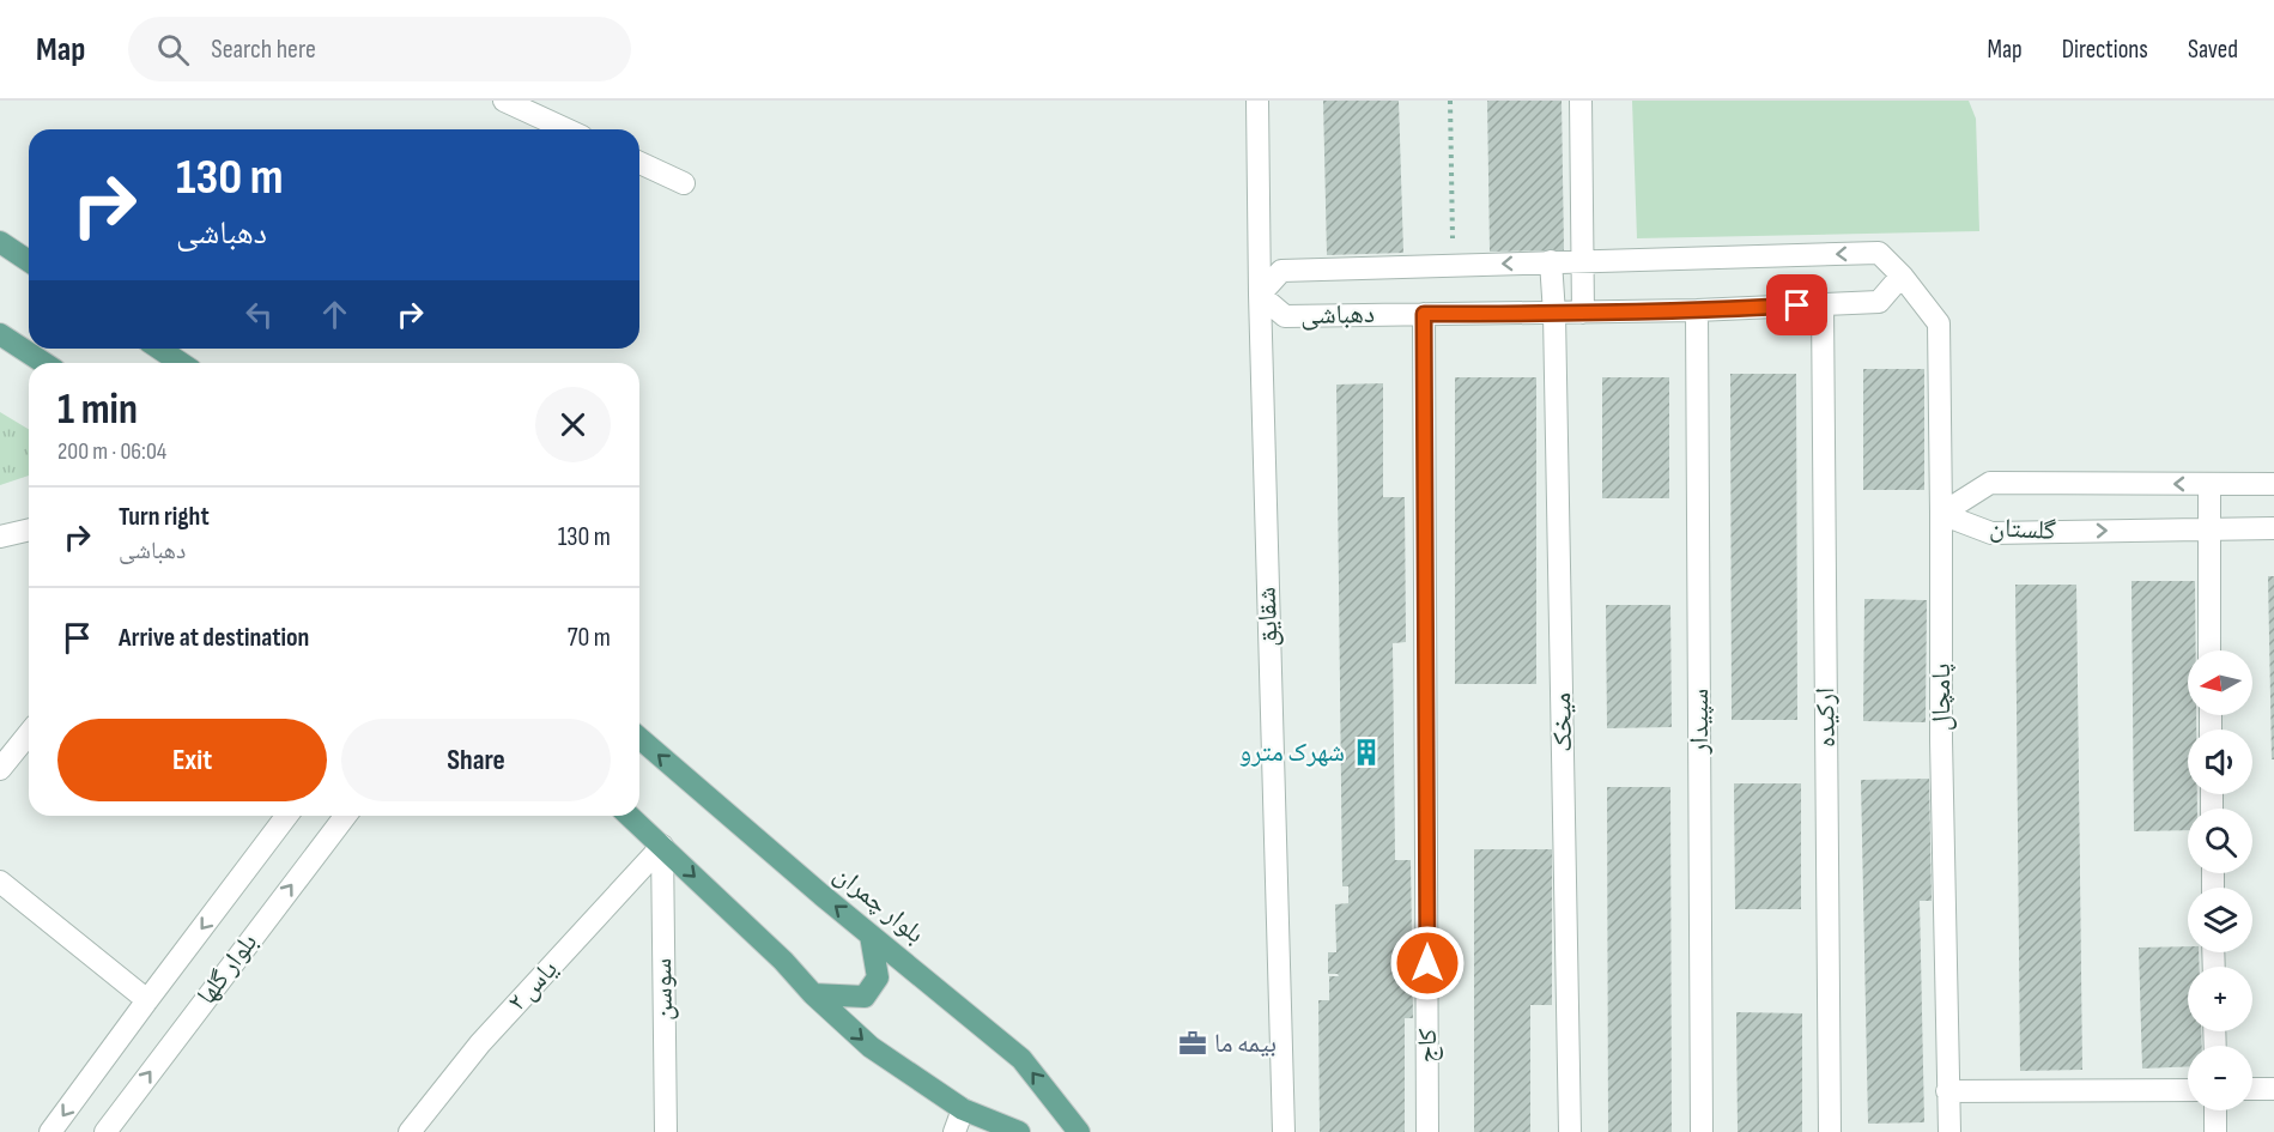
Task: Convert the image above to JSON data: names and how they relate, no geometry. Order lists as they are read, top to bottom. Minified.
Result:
{"streets":{"main road":["بلوار چمران"],"street":["دهباشی","گلستان","شقایق","پامچال","ارکیده","سپیدار","میخک","بلوار گلها","یاس ۲","سوسن","کاج"]},"crossings":[["دهباشی","شقایق"],["دهباشی","پامچال"],["دهباشی","ارکیده"],["دهباشی","سپیدار"],["دهباشی","میخک"],["دهباشی","کاج"],["گلستان","پامچال"],["یاس ۲","سوسن"]],"places":{"building":["شهرک مترو"],"office":["بیمه ما"]},"north":"left","page":{"header":"Map","search":"Search here","nav":["Map","Directions","Saved"],"turn":["130 m","دهباشی"],"heading":["1 min","200 m · 06:04"],"list":[{"name":"Turn right","note":"دهباشی","value":"130 m"},{"name":"Arrive at destination","value":"70 m"}],"map_buttons":["+","−"],"buttons":["Exit","Share"]}}
